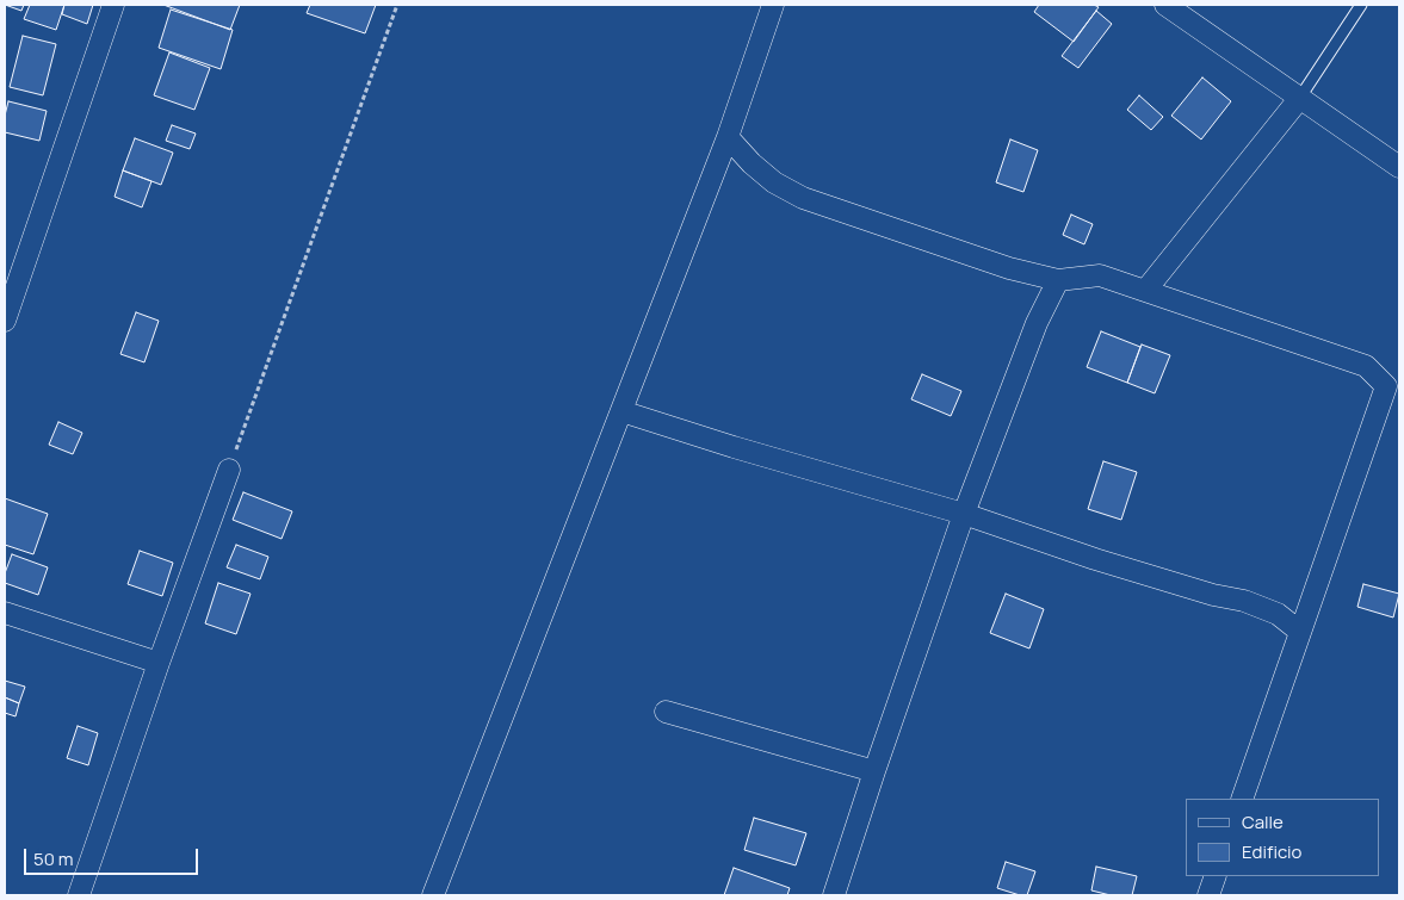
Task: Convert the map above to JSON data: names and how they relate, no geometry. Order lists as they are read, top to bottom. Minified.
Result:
{"legend":["Calle","Edificio"],"scale_bar":"50 m"}
